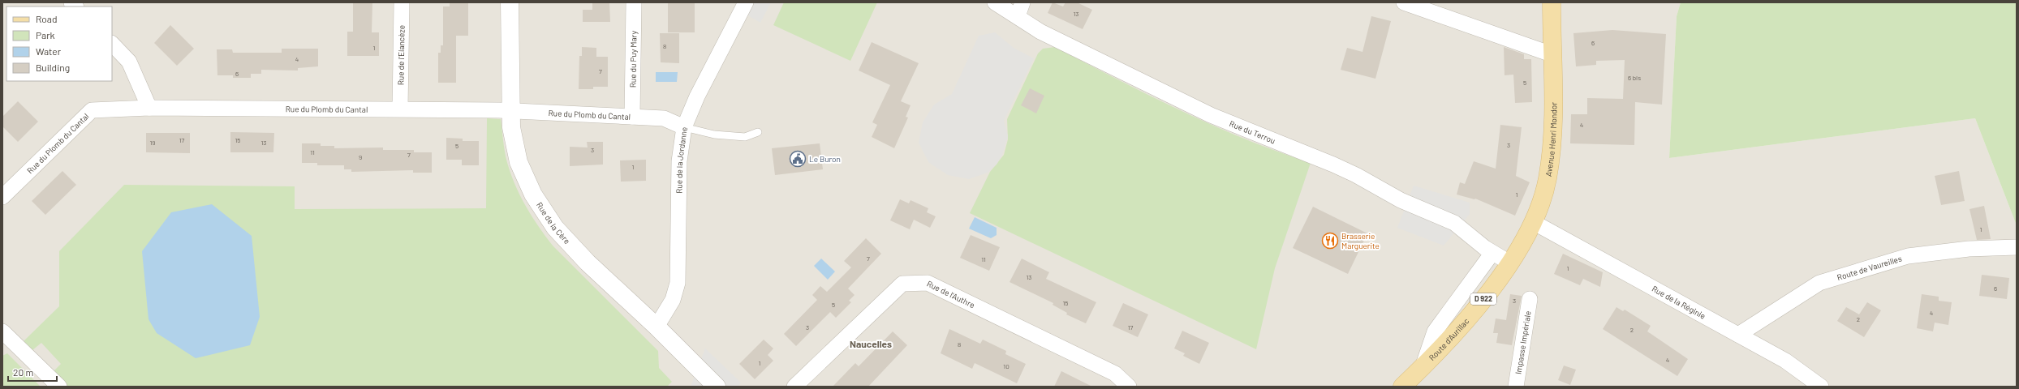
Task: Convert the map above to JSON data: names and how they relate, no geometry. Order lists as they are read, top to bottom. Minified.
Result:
{"streets":{"main road":["Avenue Henri Mondor","D 922","Route d'Aurillac"],"street":["Rue de l'Elancèze","Rue du Puy Mary","Rue du Plomb du Cantal","Rue du Terrou","Rue de la Jordanne","Rue de la Cère","Route de Vaureilles","Rue de l'Authre","Rue de la Réginie","Impasse Impériale"]},"crossings":[["Rue de l'Elancèze","Rue du Plomb du Cantal"],["Rue du Puy Mary","Rue du Plomb du Cantal"],["Rue du Plomb du Cantal","Rue de la Jordanne"],["Rue du Plomb du Cantal","Rue de la Cère"],["Rue du Terrou","Route d'Aurillac"],["Avenue Henri Mondor","Rue de la Réginie"],["Avenue Henri Mondor","Route d'Aurillac"],["Rue de la Jordanne","Rue de la Cère"],["Route de Vaureilles","Rue de la Réginie"],["Rue de la Réginie","Route d'Aurillac"]],"districts":["Naucelles"],"places":{"public building":["Le Buron"],"restaurant":["Brasserie Marguerite"]},"house_numbers":["13","6","8","1","4","7","6","6 bis","5","4","17","15","19","13","3","5","3","11","7","9","1","1","1","7","11","1","13","6","3","15","5","4","2","3","17","2","8","4","1","10"],"legend":["Road","Park","Water","Building"],"scale_bar":"20 m"}
